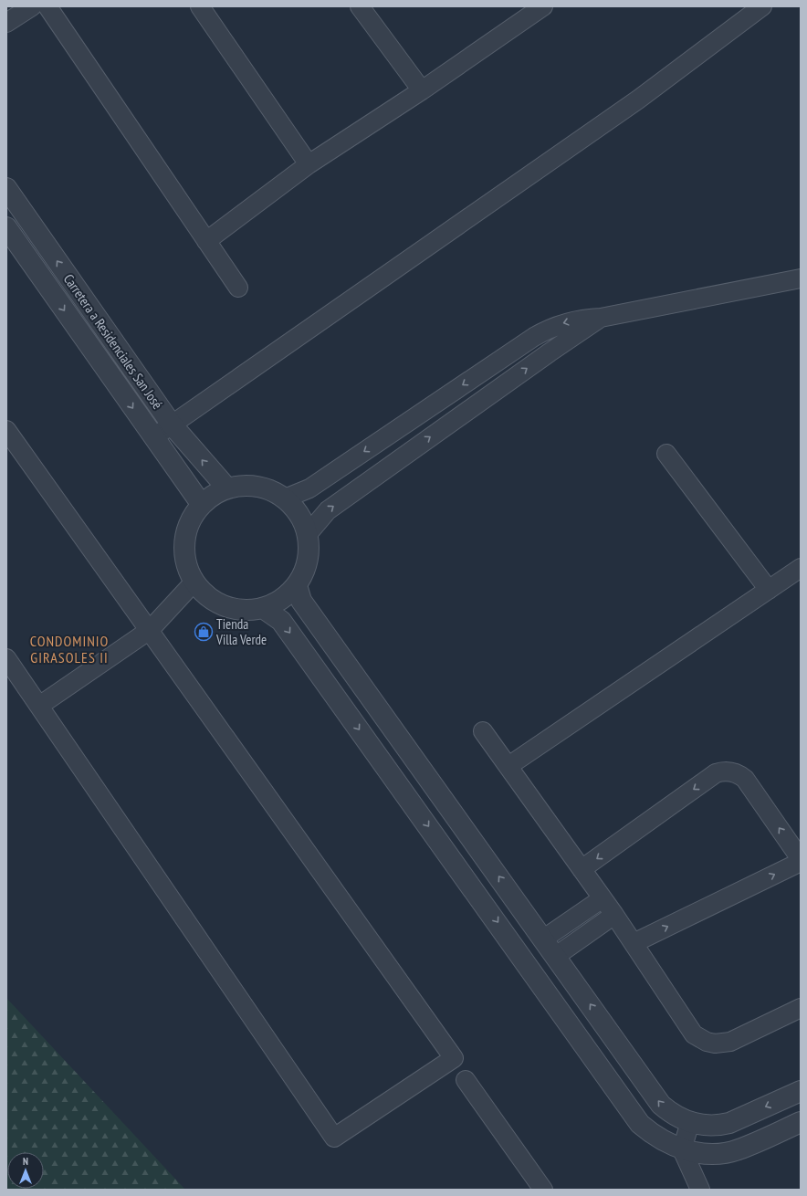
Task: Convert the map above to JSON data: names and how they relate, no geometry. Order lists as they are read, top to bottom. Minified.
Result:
{"streets":{"street":["Carretera a Residenciales San José"]},"districts":["CONDOMINIO GIRASOLES II"],"places":{"shop":["Tienda Villa Verde"]},"north":"top"}
